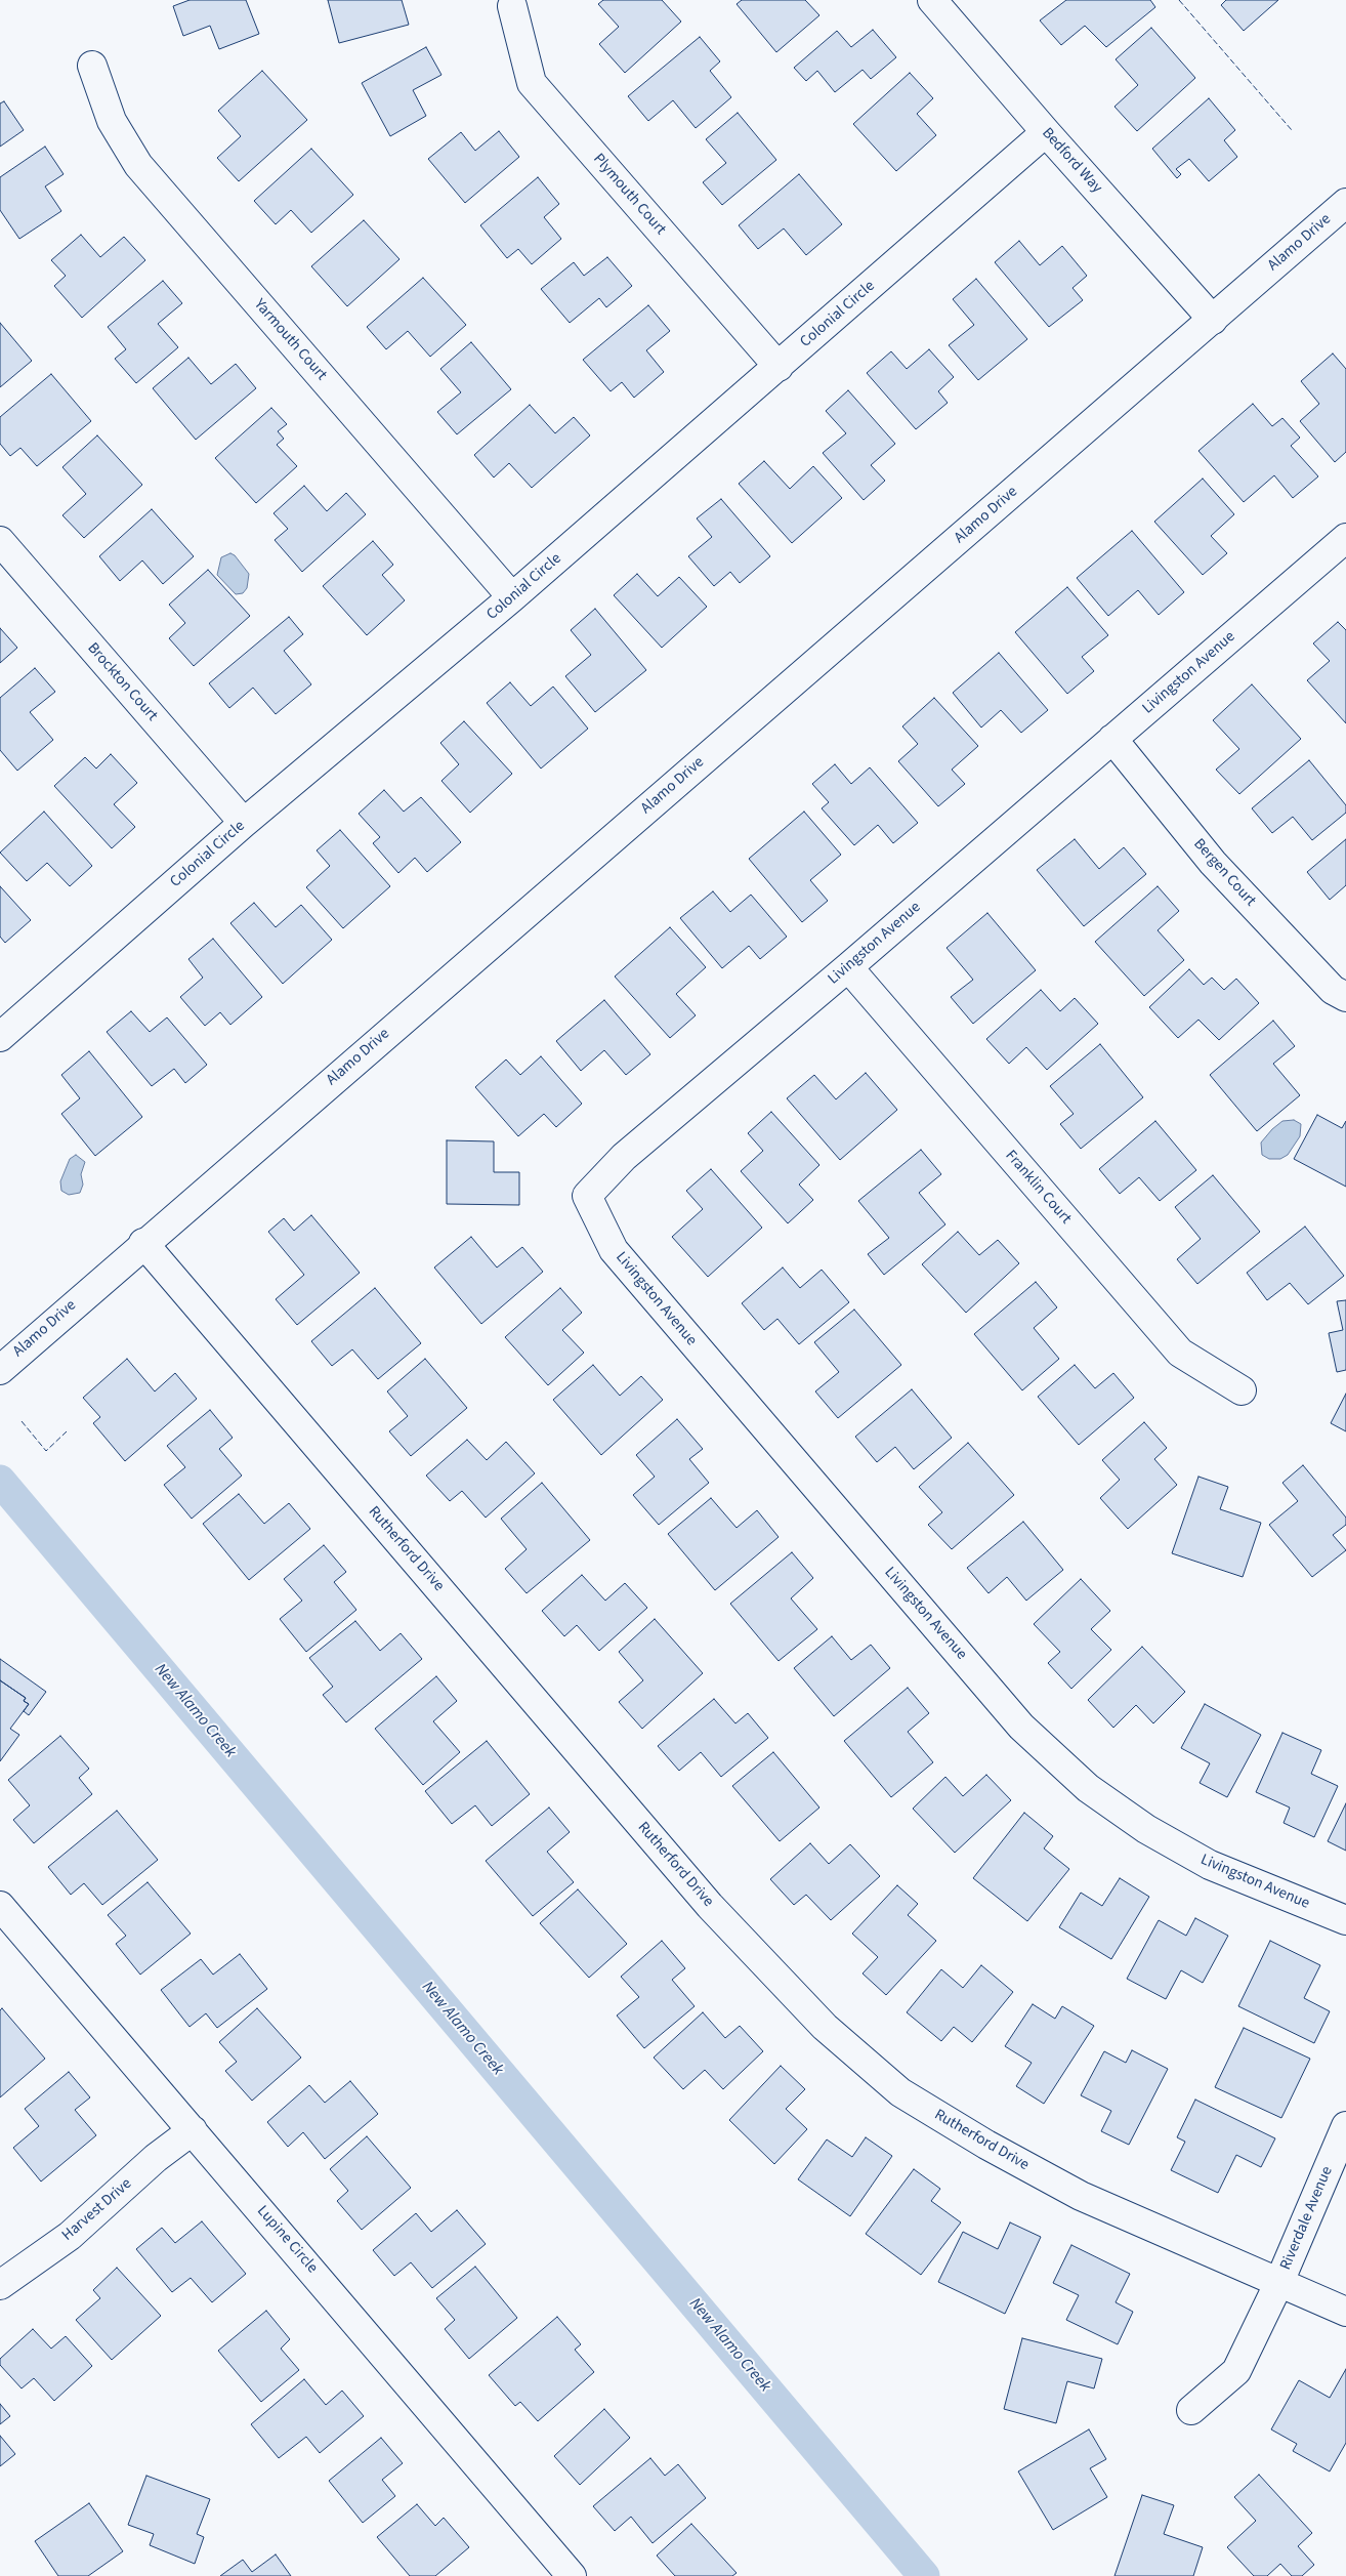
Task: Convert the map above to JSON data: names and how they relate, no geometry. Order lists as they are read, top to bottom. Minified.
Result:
{"streets":{"street":["Bedford Way","Plymouth Court","Alamo Drive","Colonial Circle","Yarmouth Court","Livingston Avenue","Brockton Court","Bergen Court","Franklin Court","Rutherford Drive","Harvest Drive","Riverdale Avenue","Lupine Circle"]},"crossings":[["Bedford Way","Alamo Drive"],["Bedford Way","Colonial Circle"],["Plymouth Court","Colonial Circle"],["Alamo Drive","Rutherford Drive"],["Colonial Circle","Yarmouth Court"],["Colonial Circle","Brockton Court"],["Livingston Avenue","Bergen Court"],["Livingston Avenue","Franklin Court"],["Rutherford Drive","Riverdale Avenue"],["Harvest Drive","Lupine Circle"]],"water":["New Alamo Creek"]}
